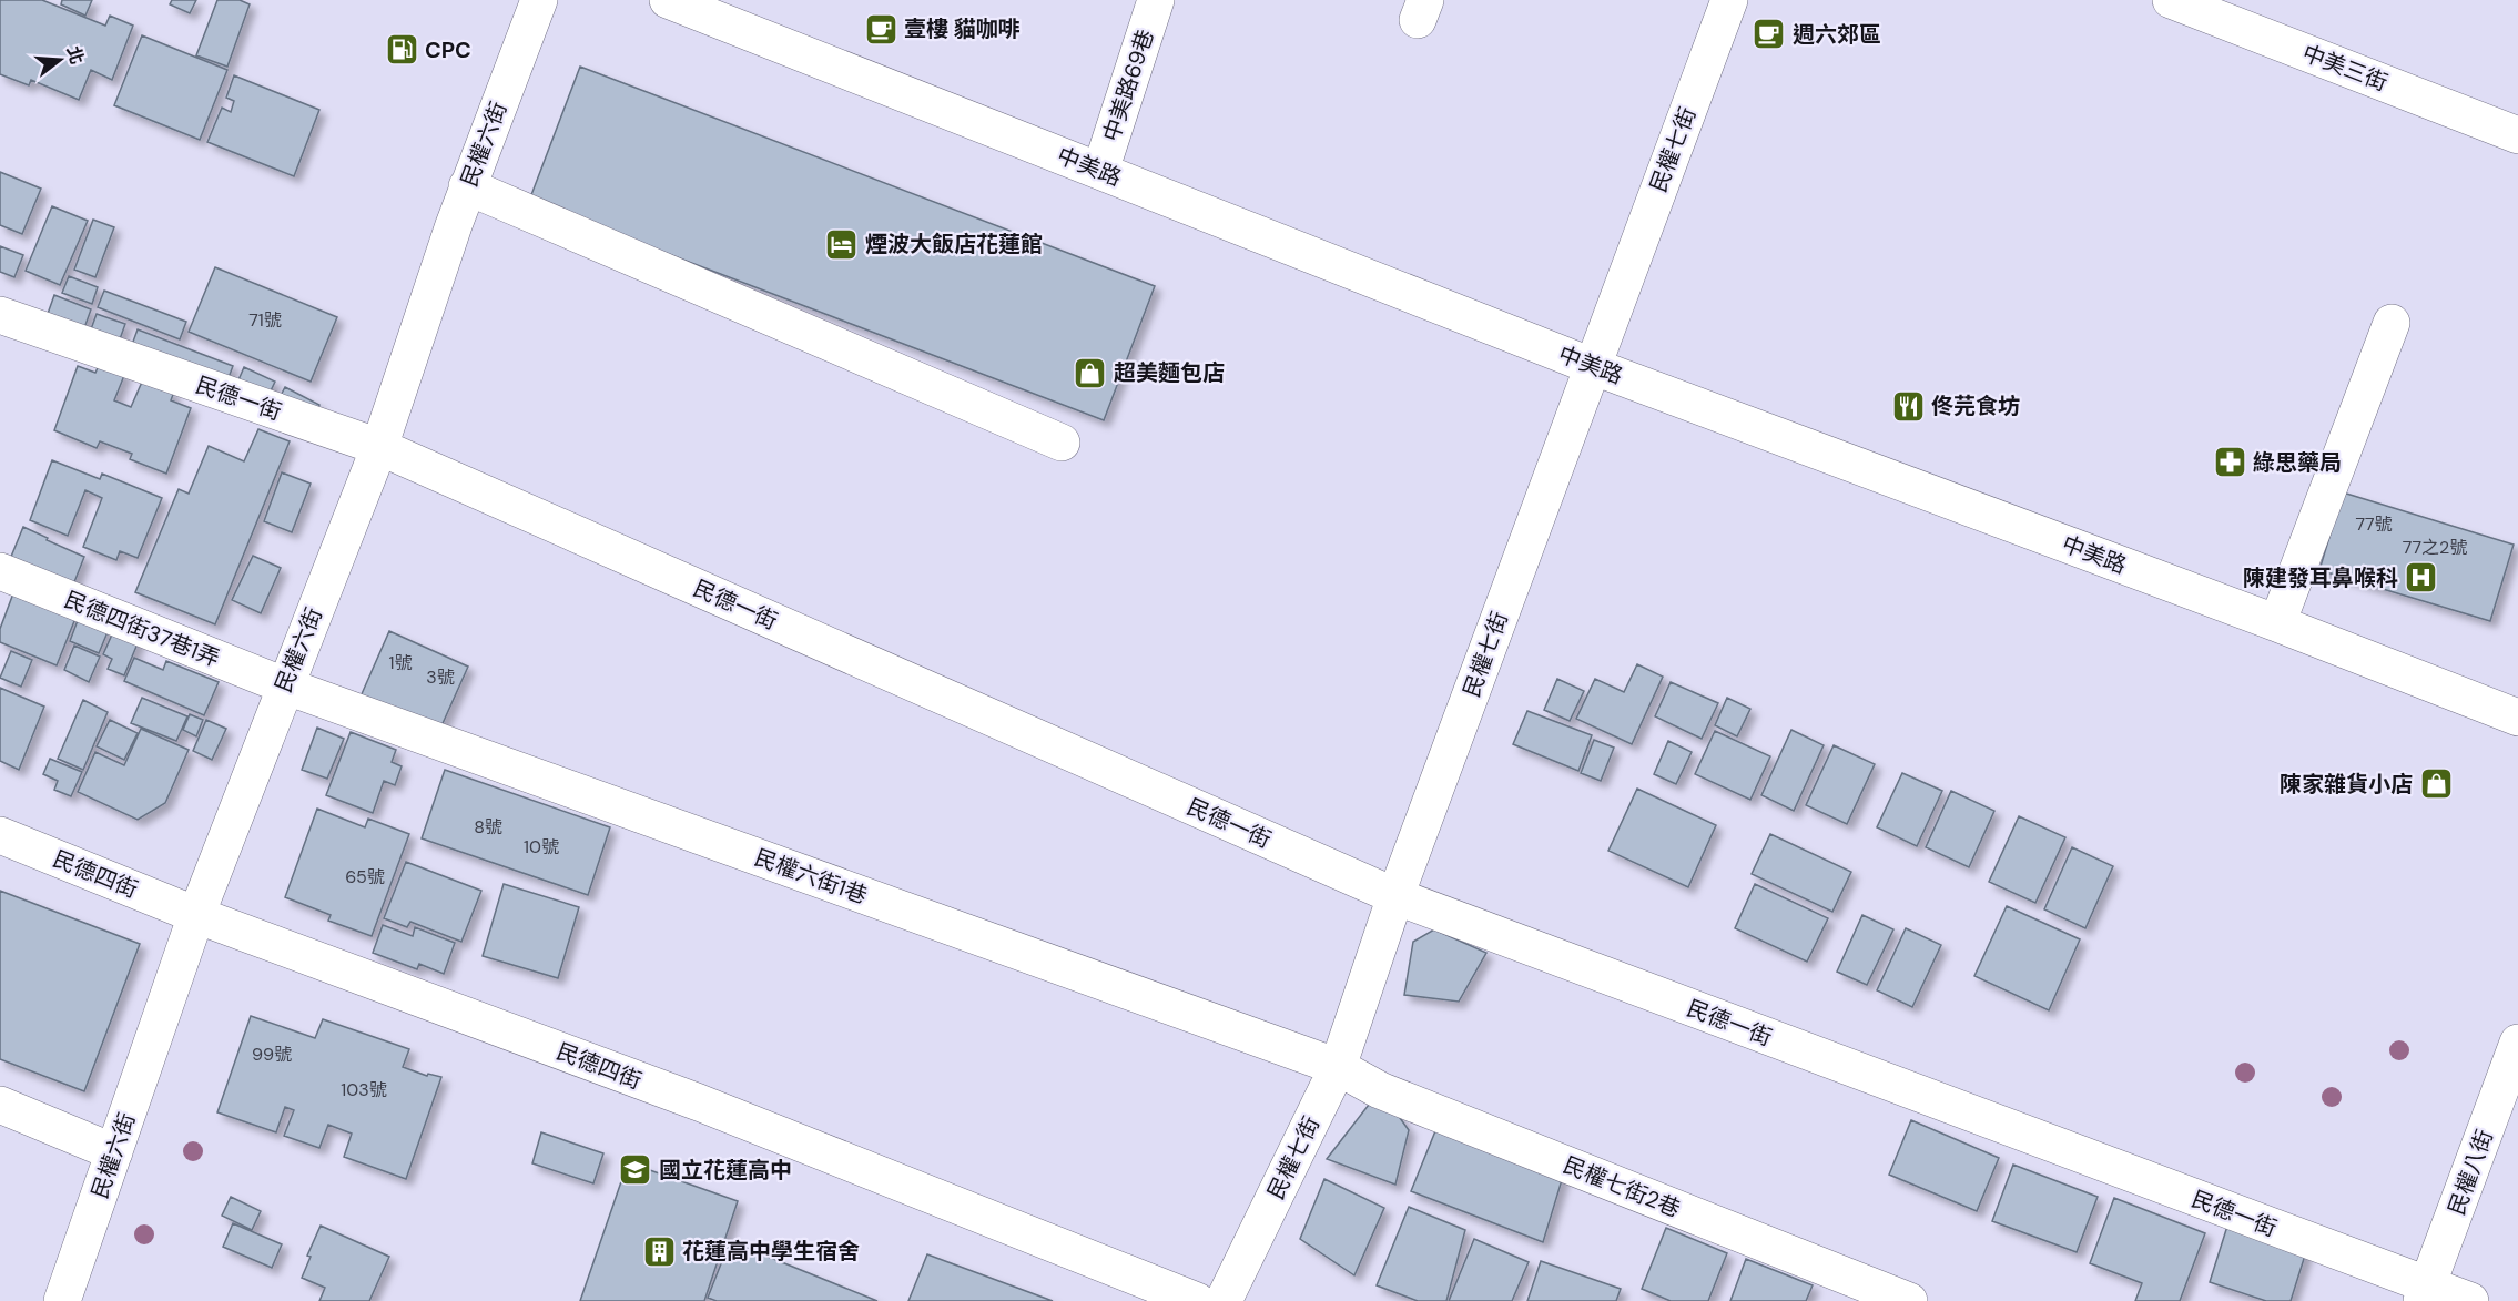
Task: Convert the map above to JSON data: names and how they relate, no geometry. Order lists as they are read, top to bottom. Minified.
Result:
{"streets":{"street":["中美三街","中美路69巷","民權六街","民權七街","中美路","民德一街","民德四街37巷1弄","民德四街","民權六街1巷","民權八街","民權七街2巷"]},"crossings":[["中美路69巷","中美路"],["民權六街","民德一街"],["民權六街","民德四街37巷1弄"],["民權六街","民德四街"],["民權六街","民權六街1巷"],["民權七街","中美路"],["民權七街","民德一街"],["民權七街","民權六街1巷"],["民權七街","民權七街2巷"],["民德一街","民權八街"],["民德四街37巷1弄","民權六街1巷"],["民權六街1巷","民權七街2巷"]],"places":{"cafe":["壹樓 貓咖啡","週六郊區"],"fuel station":["CPC"],"hotel":["煙波大飯店花蓮館"],"shop":["超美麵包店","陳家雜貨小店"],"restaurant":["佟芫食坊"],"pharmacy":["綠思藥局"],"hospital":["陳建發耳鼻喉科"],"school or university":["國立花蓮高中"],"building":["花蓮高中學生宿舍"]},"house_numbers":["71號","77號","77之2號","1號","3號","8號","10號","65號","99號","103號"],"north":"right"}
